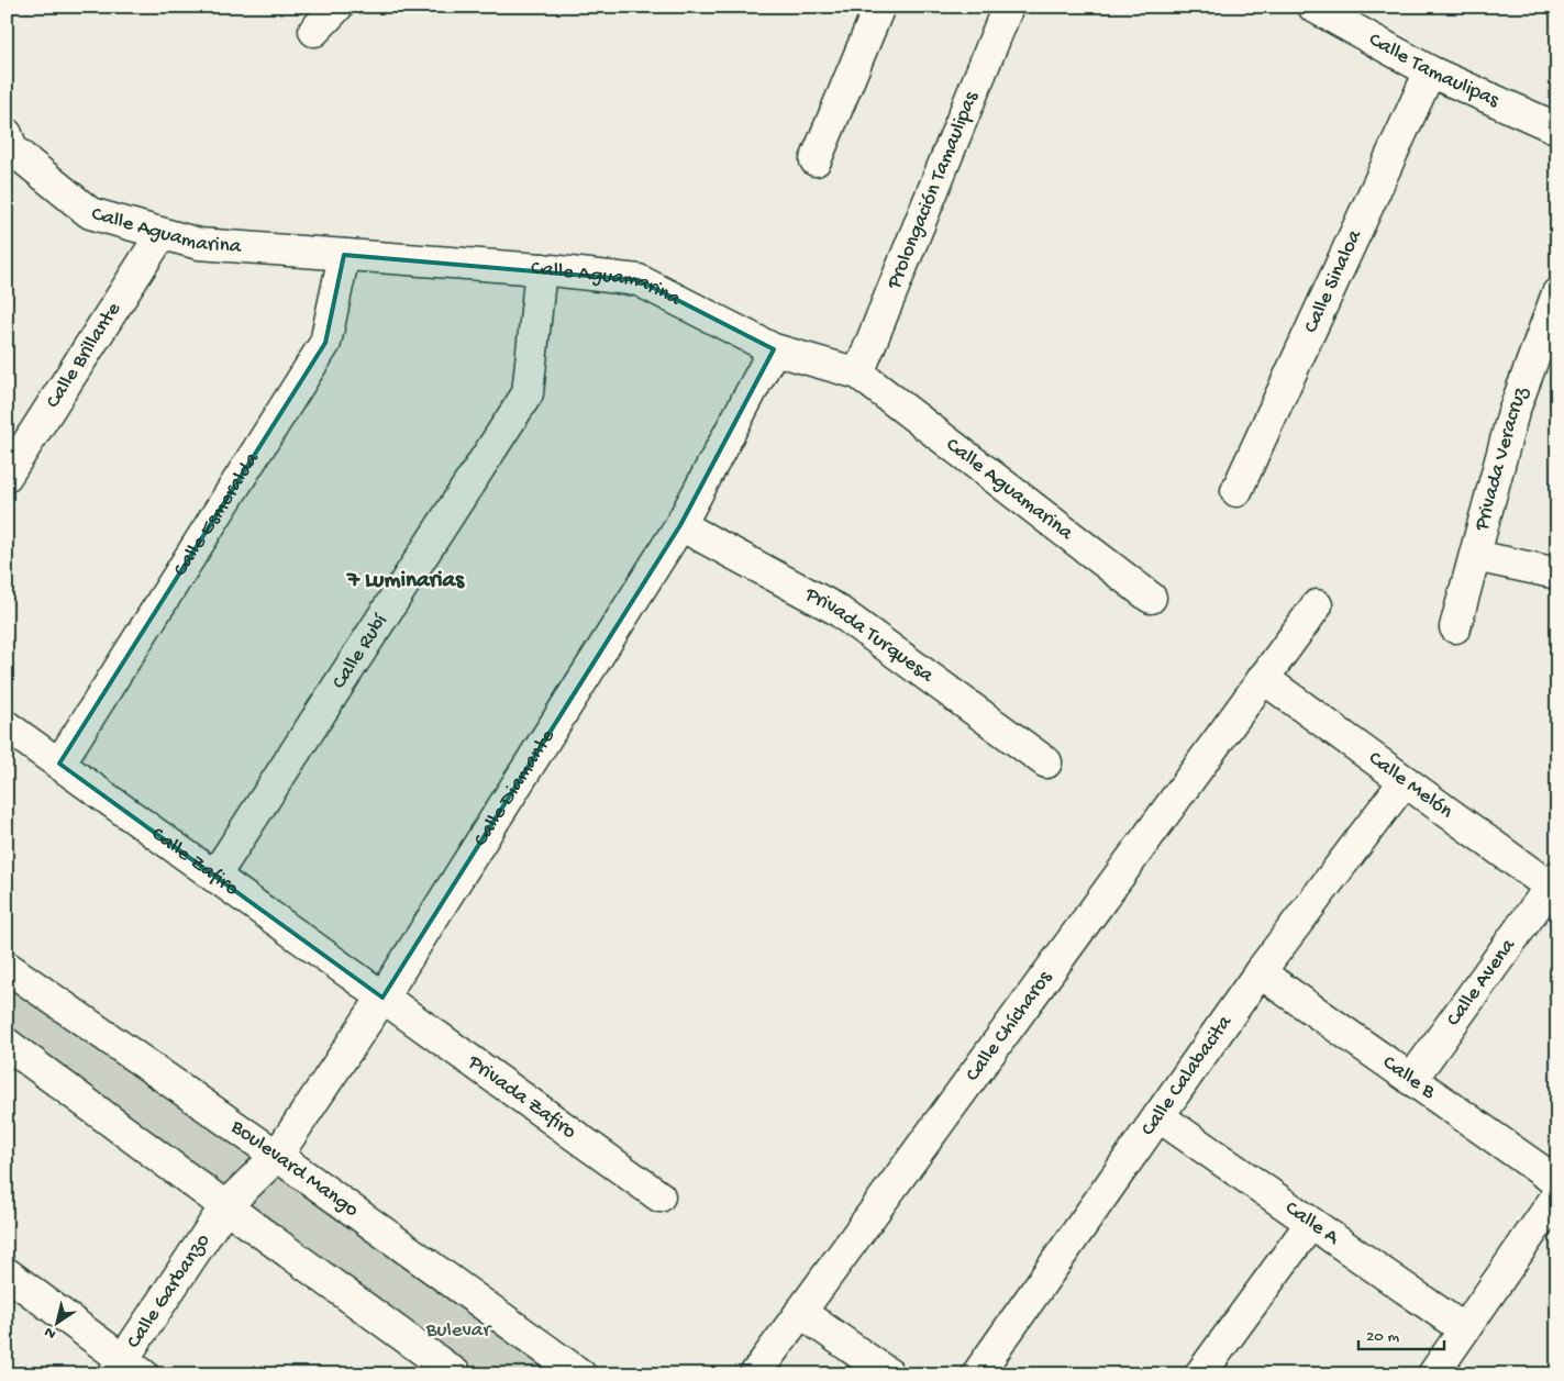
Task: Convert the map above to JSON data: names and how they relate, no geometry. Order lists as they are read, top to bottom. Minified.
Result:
{"streets":{"street":["Calle Tamaulipas","Prolongación Tamaulipas","Calle Aguamarina","Calle Sinaloa","Calle Brillante","Privada Veracruz","Calle Esmeralda","Privada Turquesa","Calle Rubí","Calle Melón","Calle Diamante","Calle Zafiro","Calle Avena","Calle Chícharos","Calle Calabacita","Calle B","Privada Zafiro","Boulevard Mango","Calle A","Calle Garbanzo"]},"crossings":[["Calle Tamaulipas","Calle Sinaloa"],["Prolongación Tamaulipas","Calle Aguamarina"],["Calle Aguamarina","Calle Brillante"],["Calle Aguamarina","Calle Esmeralda"],["Calle Aguamarina","Calle Rubí"],["Calle Aguamarina","Calle Diamante"],["Calle Esmeralda","Calle Zafiro"],["Privada Turquesa","Calle Diamante"],["Calle Rubí","Calle Zafiro"],["Calle Melón","Calle Avena"],["Calle Melón","Calle Chícharos"],["Calle Melón","Calle Calabacita"],["Calle Diamante","Calle Zafiro"],["Calle Diamante","Privada Zafiro"],["Calle Diamante","Boulevard Mango"],["Calle Diamante","Calle Garbanzo"],["Calle Zafiro","Privada Zafiro"],["Calle Avena","Calle B"],["Calle Calabacita","Calle B"],["Calle Calabacita","Calle A"]],"districts":["7 Luminarias"],"parks":["Bulevar"],"scale_bar":"20 m","north":"bottom left"}
